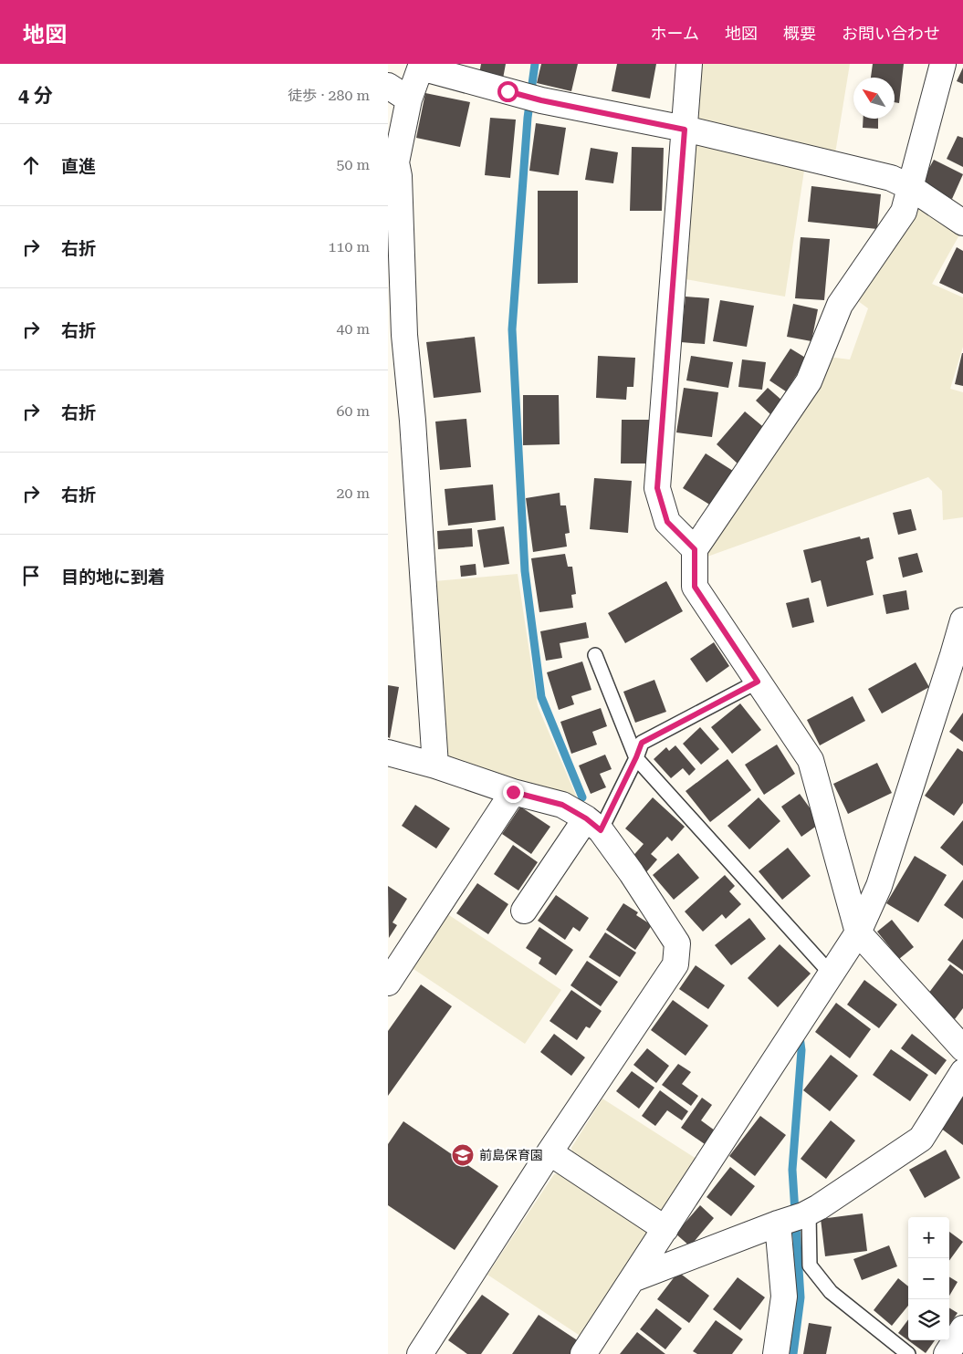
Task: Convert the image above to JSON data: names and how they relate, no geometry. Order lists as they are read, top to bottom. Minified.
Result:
{"places":{"school or university":["前島保育園"]},"north":"top left","page":{"header":"地図","nav":["ホーム","地図","概要","お問い合わせ"],"heading":["4 分","徒歩 · 280 m"],"list":[["直進","50 m"],["右折","110 m"],["右折","40 m"],["右折","60 m"],["右折","20 m"],"目的地に到着"],"map_buttons":["+","−"]}}
